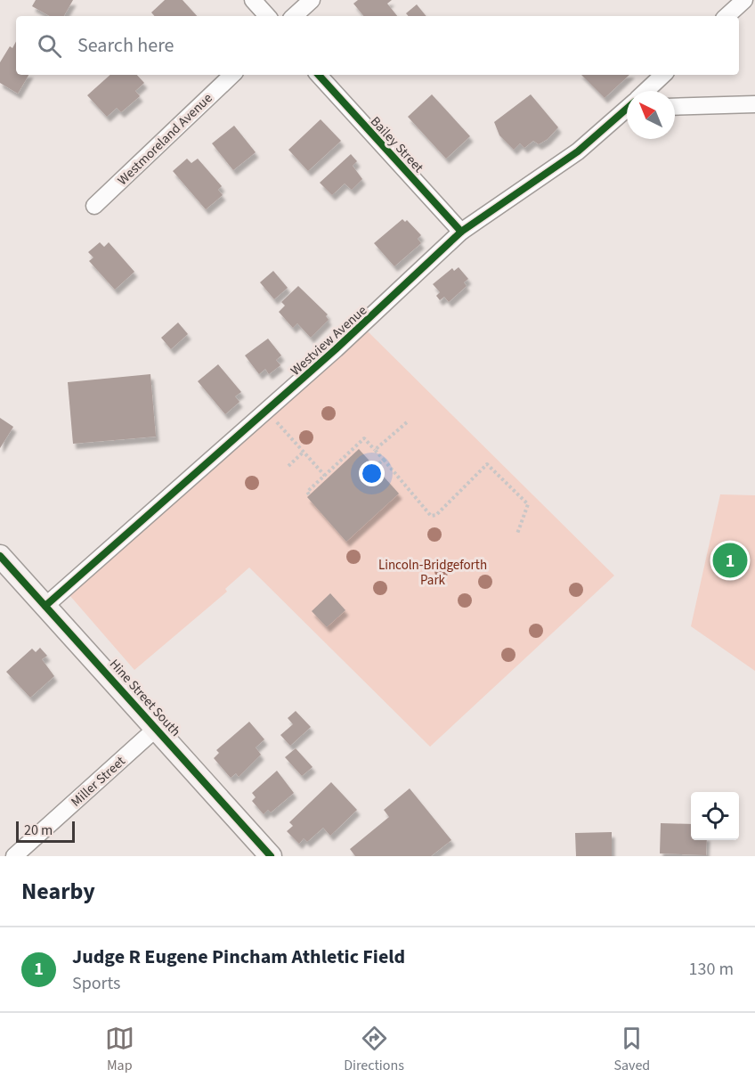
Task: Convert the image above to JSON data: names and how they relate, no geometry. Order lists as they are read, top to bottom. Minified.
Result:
{"streets":{"street":["Westmoreland Avenue","Bailey Street","Westview Avenue","Hine Street South","Miller Street"]},"crossings":[["Bailey Street","Westview Avenue"],["Westview Avenue","Hine Street South"],["Hine Street South","Miller Street"]],"parks":["Lincoln-Bridgeforth Park"],"scale_bar":"20 m","north":"top left","page":{"search":"Search here","pins":"1","scale":"20 m","heading":"Nearby","list":[{"mark":"1","name":"Judge R Eugene Pincham Athletic Field","note":"Sports","value":"130 m"}],"nav":["Map","Directions","Saved"]}}
